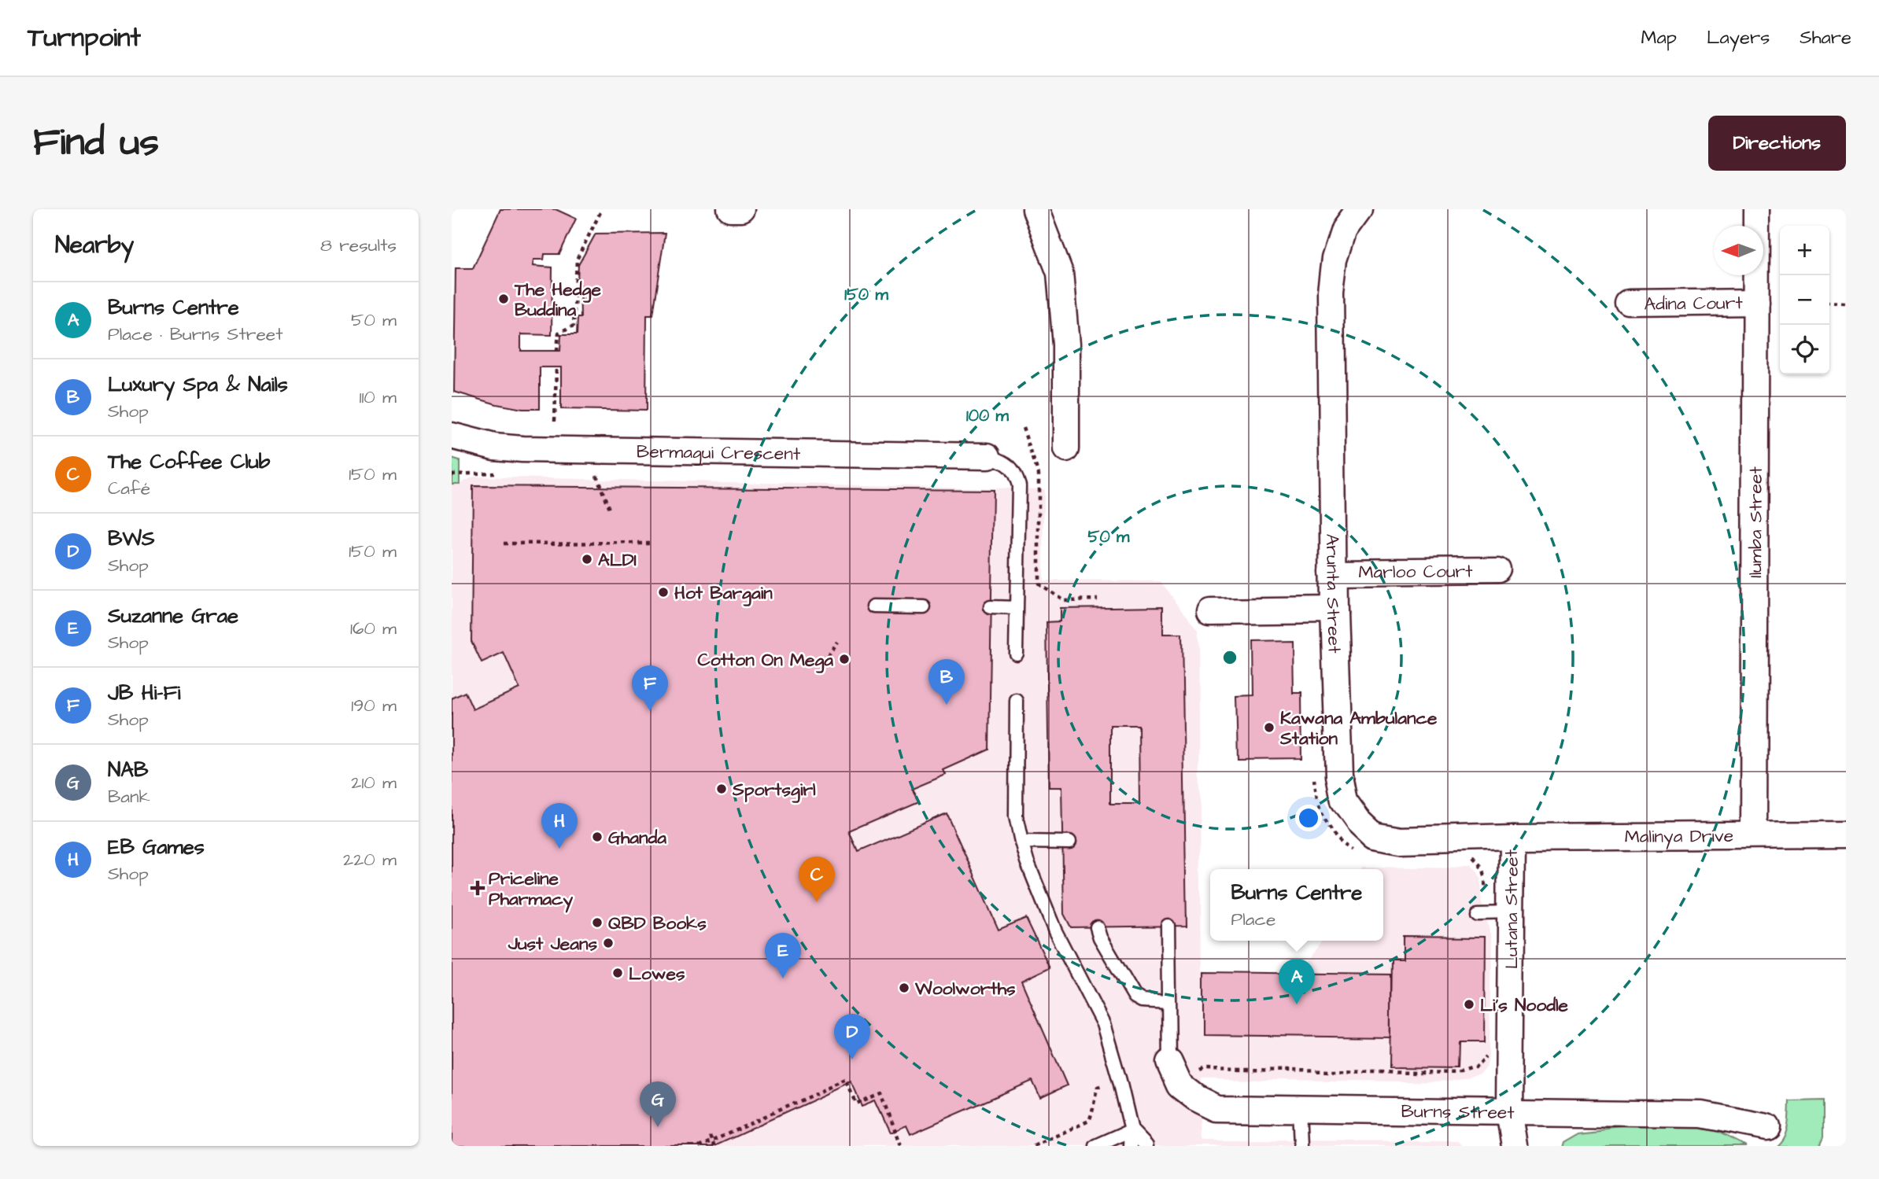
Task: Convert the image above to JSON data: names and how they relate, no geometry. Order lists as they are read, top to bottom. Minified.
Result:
{"streets":{"street":["Adina Court","Bermagui Crescent","Ilumba Street","Marloo Court","Arunta Street","Malinya Drive","Lutana Street","Burns Street"]},"crossings":[["Adina Court","Ilumba Street"],["Ilumba Street","Malinya Drive"],["Marloo Court","Arunta Street"],["Arunta Street","Malinya Drive"],["Arunta Street","Lutana Street"],["Malinya Drive","Lutana Street"],["Lutana Street","Burns Street"]],"places":{"other":["The Hedge Buddina","ALDI","Hot Bargain","Cotton On Mega","Kawana Ambulance Station","Sportsgirl","Ghanda","QBD Books","Just Jeans","Lowes","Woolworths","Li's Noodle"],"health":["Priceline Pharmacy"]},"north":"left","page":{"header":"Turnpoint","nav":["Map","Layers","Share"],"buttons":"Directions","title":"Find us","heading":["Nearby","8 results"],"map_buttons":["+","−"],"list":[{"mark":"A","name":"Burns Centre","note":"Place · Burns Street","value":"50 m"},{"mark":"B","name":"Luxury Spa & Nails","note":"Shop","value":"110 m"},{"mark":"C","name":"The Coffee Club","note":"Café","value":"150 m"},{"mark":"D","name":"BWS","note":"Shop","value":"150 m"},{"mark":"E","name":"Suzanne Grae","note":"Shop","value":"160 m"},{"mark":"F","name":"JB Hi-Fi","note":"Shop","value":"190 m"},{"mark":"G","name":"NAB","note":"Bank","value":"210 m"},{"mark":"H","name":"EB Games","note":"Shop","value":"220 m"}],"pins":["B","F","H","C","E","A","D","G"],"popup":["Burns Centre","Place"]},"rings":["150 m","100 m","50 m"]}
